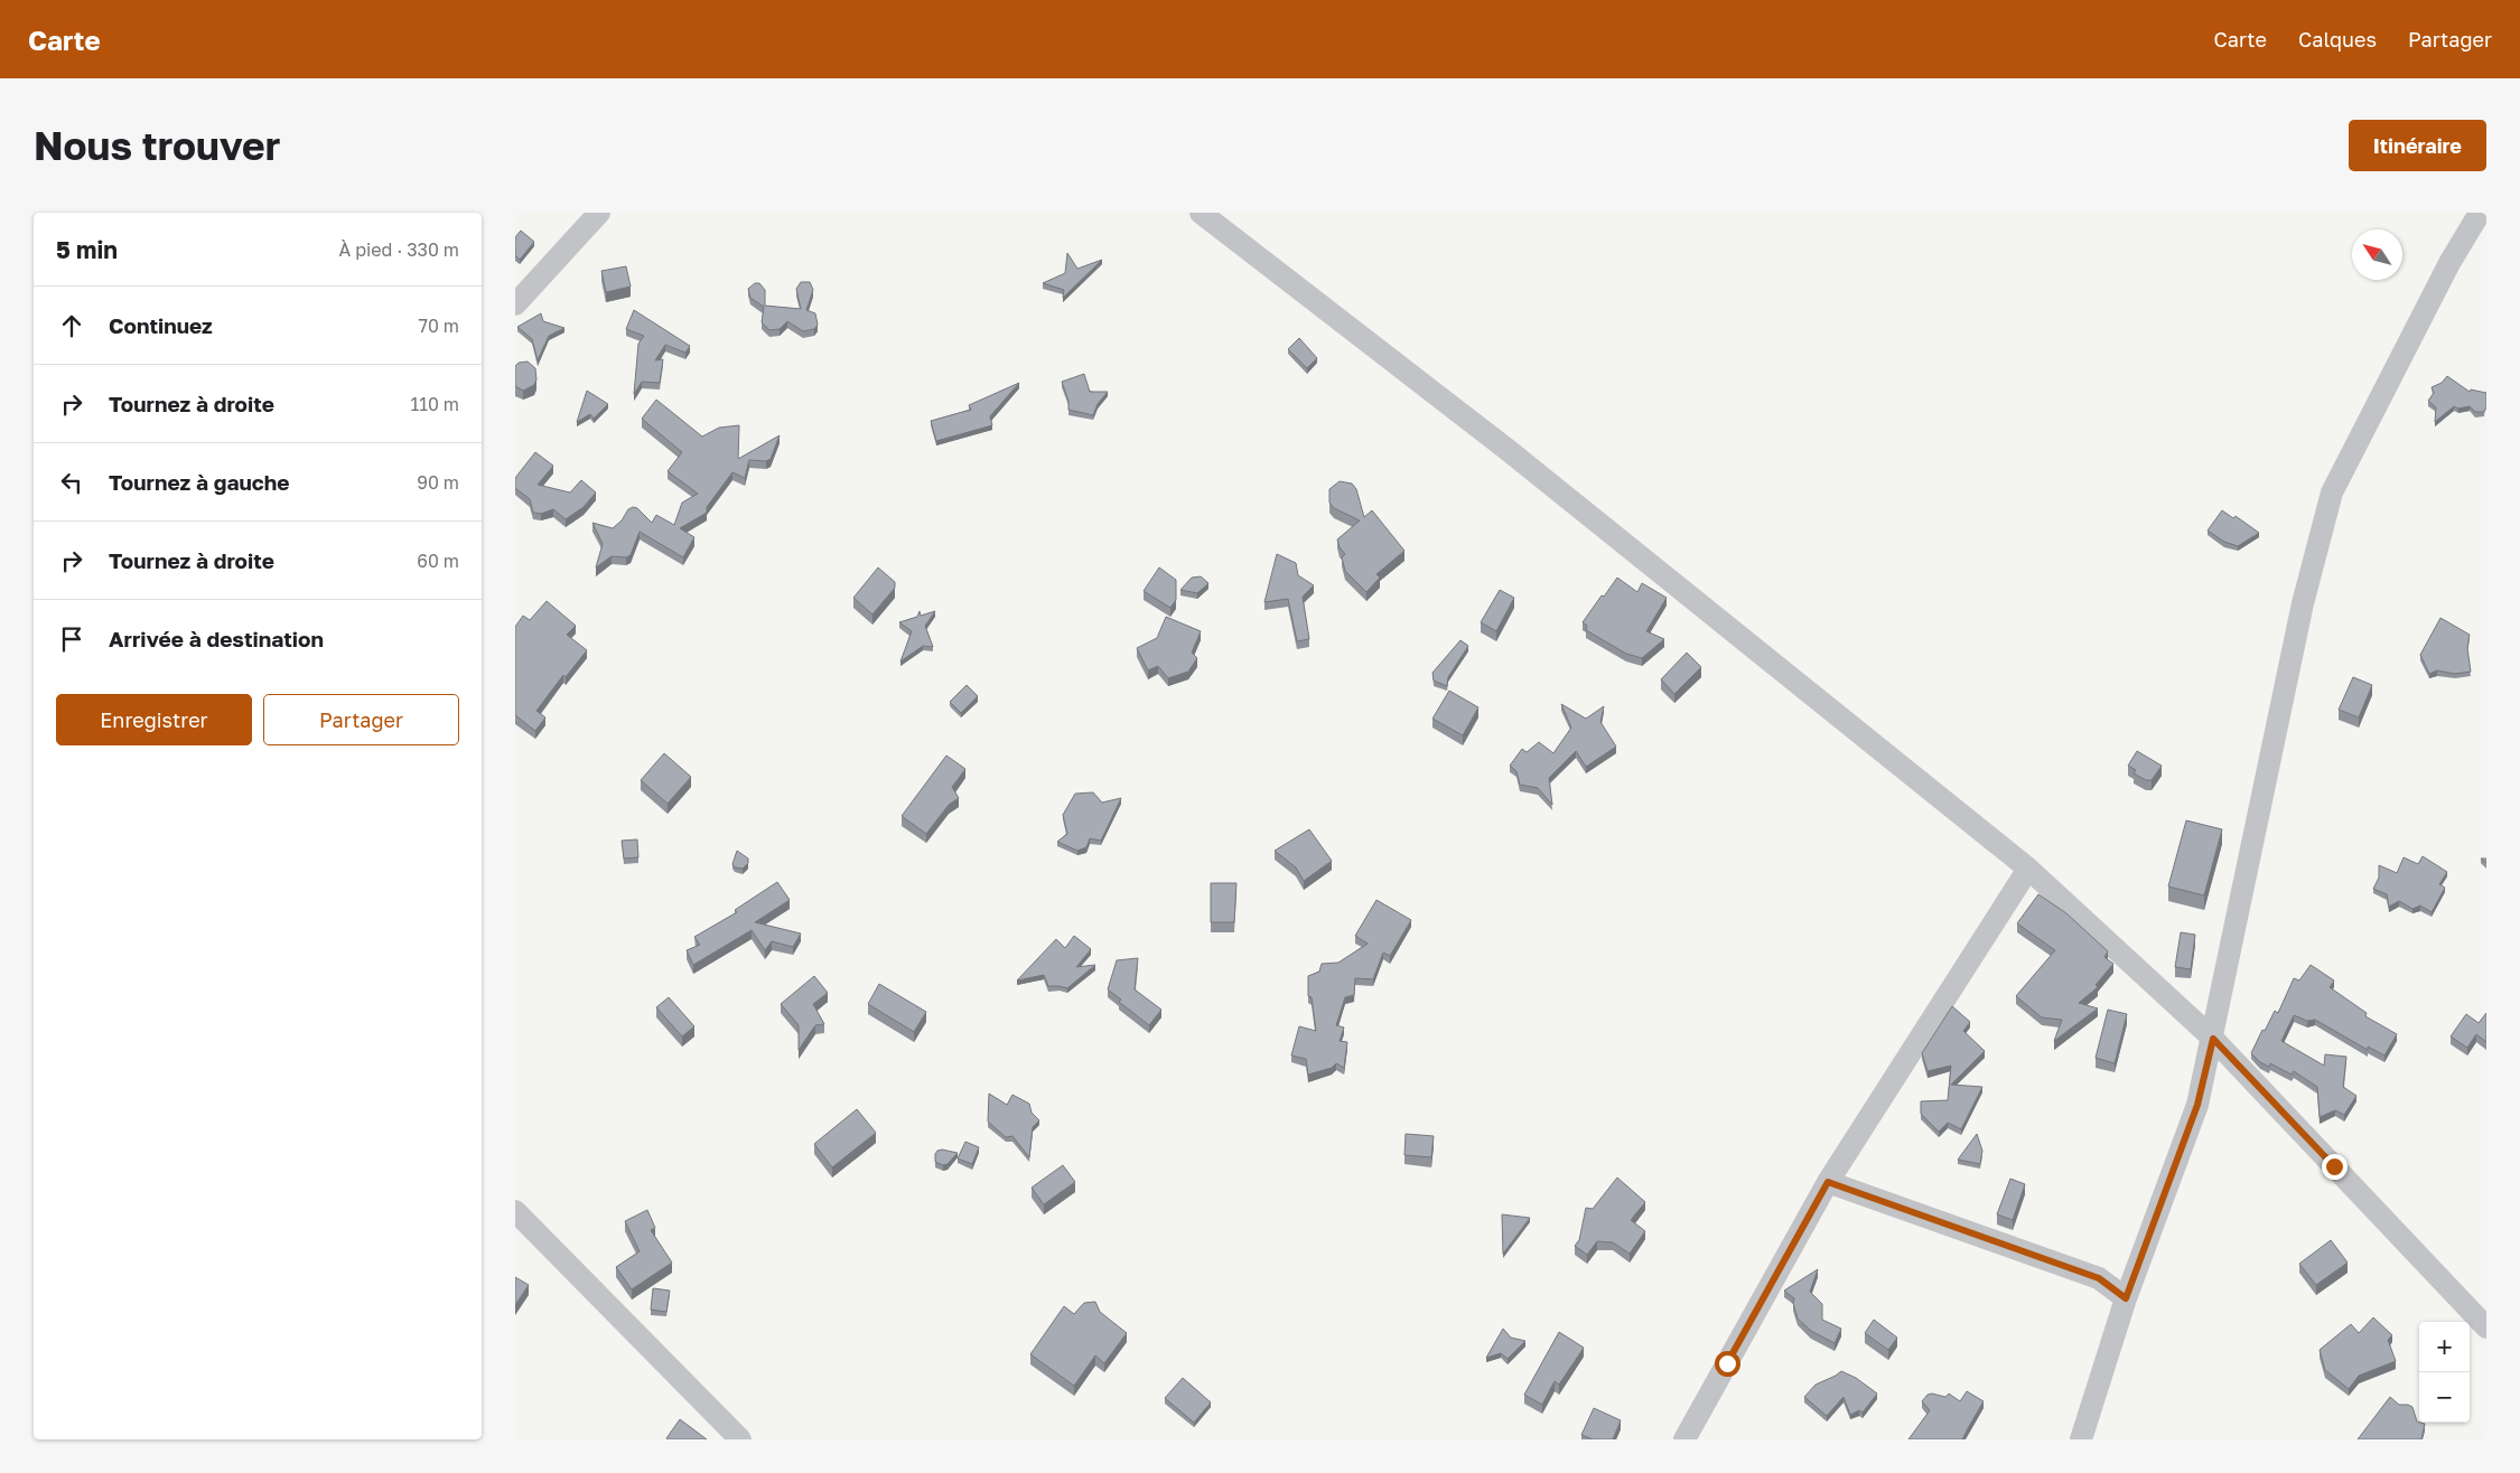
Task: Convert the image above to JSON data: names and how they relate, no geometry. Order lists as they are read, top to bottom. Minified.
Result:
{"north":"top left","page":{"header":"Carte","nav":["Carte","Calques","Partager"],"buttons":["Itinéraire",["Enregistrer","Partager"]],"title":"Nous trouver","heading":["5 min","À pied · 330 m"],"list":[["Continuez","70 m"],["Tournez à droite","110 m"],["Tournez à gauche","90 m"],["Tournez à droite","60 m"],"Arrivée à destination"],"map_buttons":["+","−"]}}
